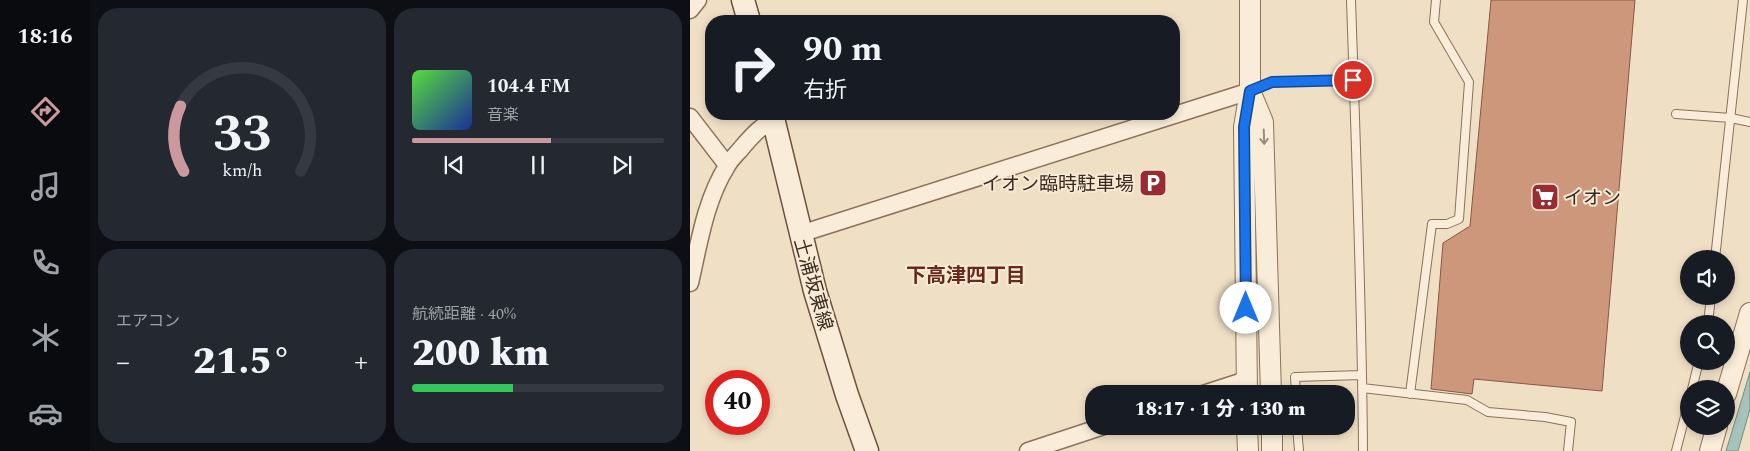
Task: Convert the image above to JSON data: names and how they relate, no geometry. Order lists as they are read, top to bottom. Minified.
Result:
{"streets":{"main road":["土浦坂東線"]},"districts":["下高津四丁目"],"places":{"parking":["イオン臨時駐車場"],"supermarket":["イオン"]},"page":{"tabs":"18:16","turn":["90 m","右折"],"song":["104.4 FM","音楽"],"tile":["エアコン",["航続距離 · 40%","200 km"]],"heat":["−","21.5°","+"],"limit":"40","trip":"18:17 · 1 分 · 130 m","gauge":["33","km/h"]}}
